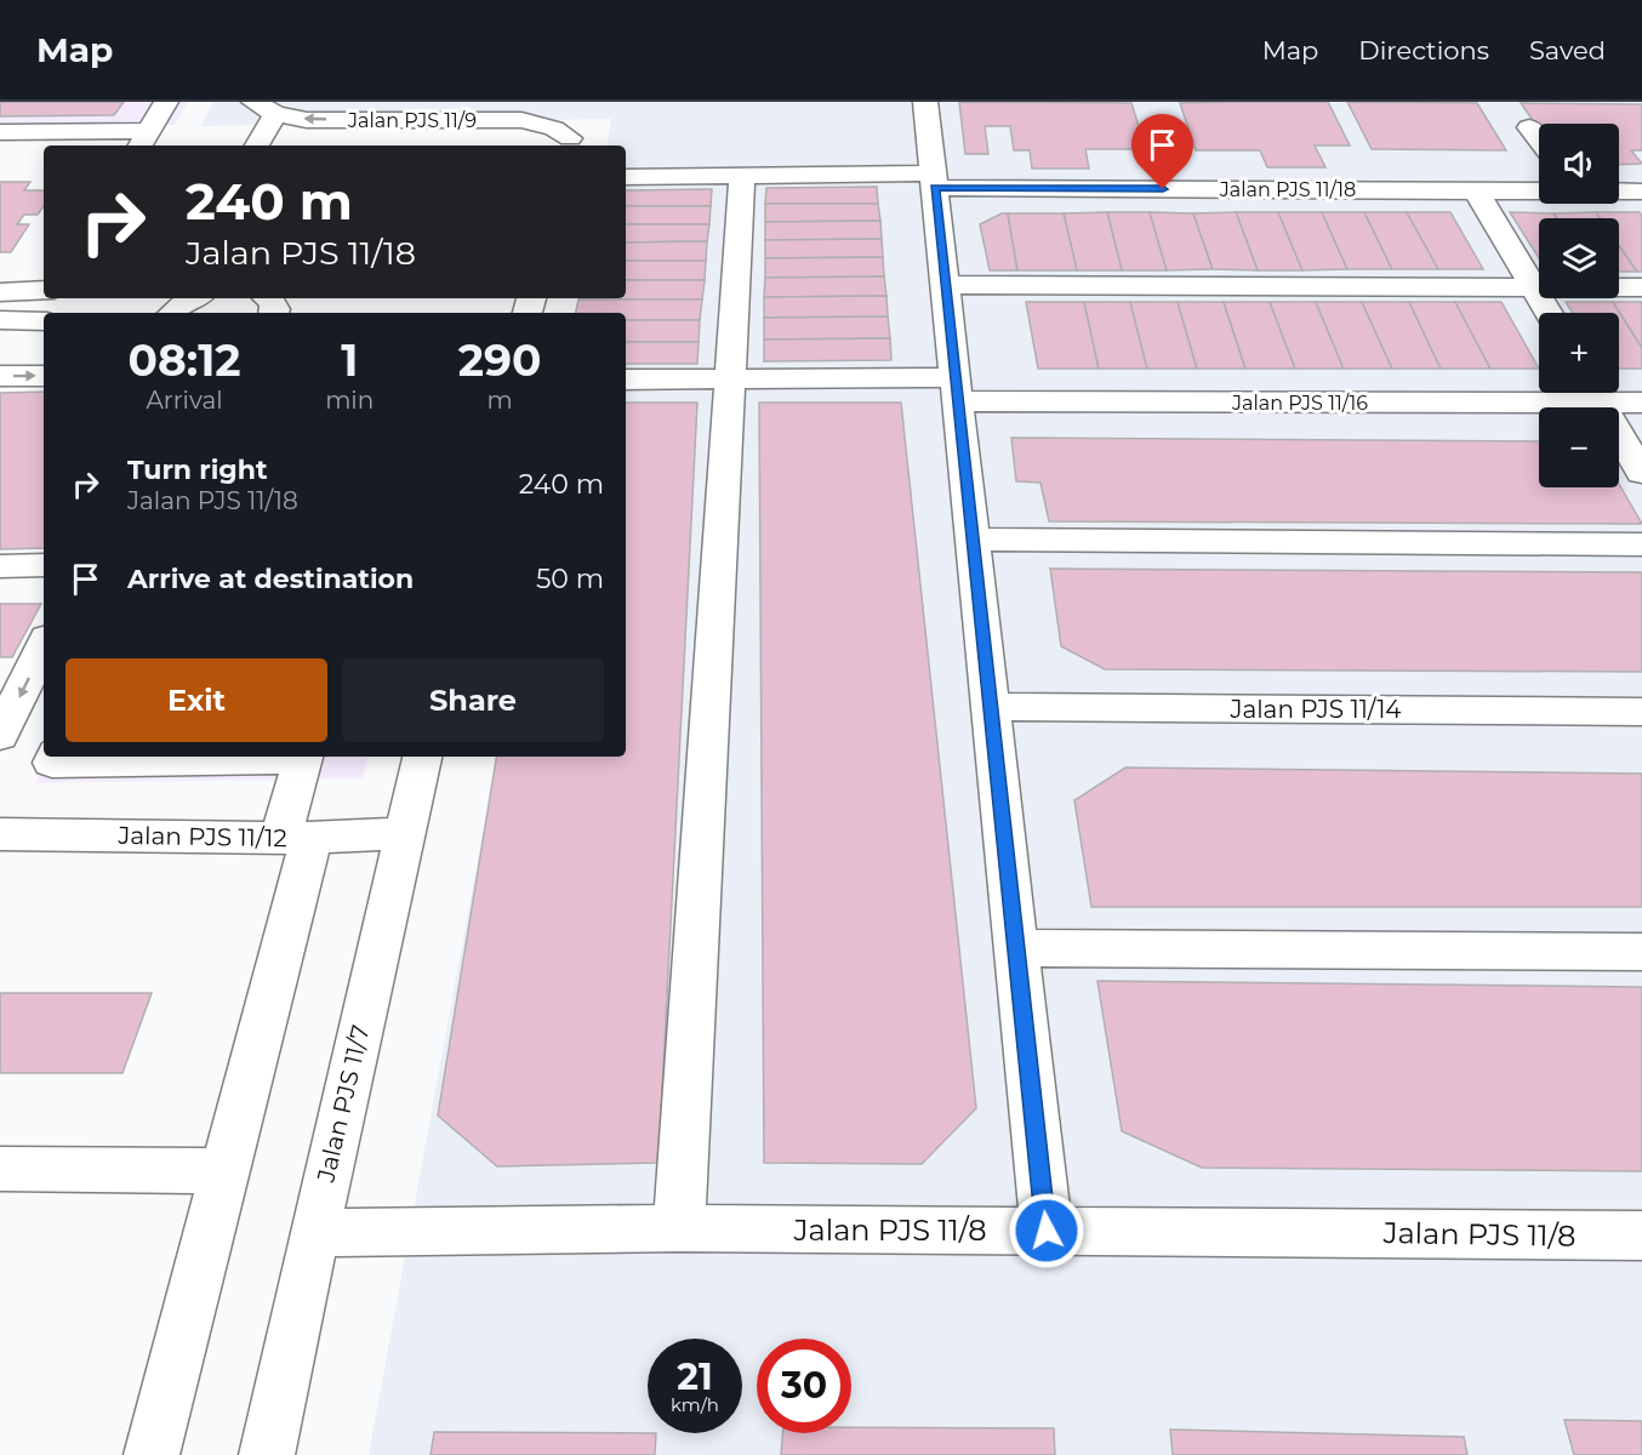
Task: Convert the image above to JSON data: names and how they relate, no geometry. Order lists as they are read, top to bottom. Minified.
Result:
{"streets":{"street":["Jalan PJS 11/9","Jalan PJS 11/18","Jalan PJS 11/16","Jalan PJS 11/14","Jalan PJS 11/12","Jalan PJS 11/7","Jalan PJS 11/8"]},"crossings":[["Jalan PJS 11/12","Jalan PJS 11/7"],["Jalan PJS 11/7","Jalan PJS 11/8"]],"one_way":["Jalan PJS 11/9"],"page":{"header":"Map","nav":["Map","Directions","Saved"],"map_buttons":["+","−"],"turn":["240 m","Jalan PJS 11/18"],"eta":["08:12","Arrival","1","min","290","m"],"list":[{"name":"Turn right","note":"Jalan PJS 11/18","value":"240 m"},{"name":"Arrive at destination","value":"50 m"}],"buttons":["Exit","Share"],"speed":"21 km/h","limit":"30"}}
